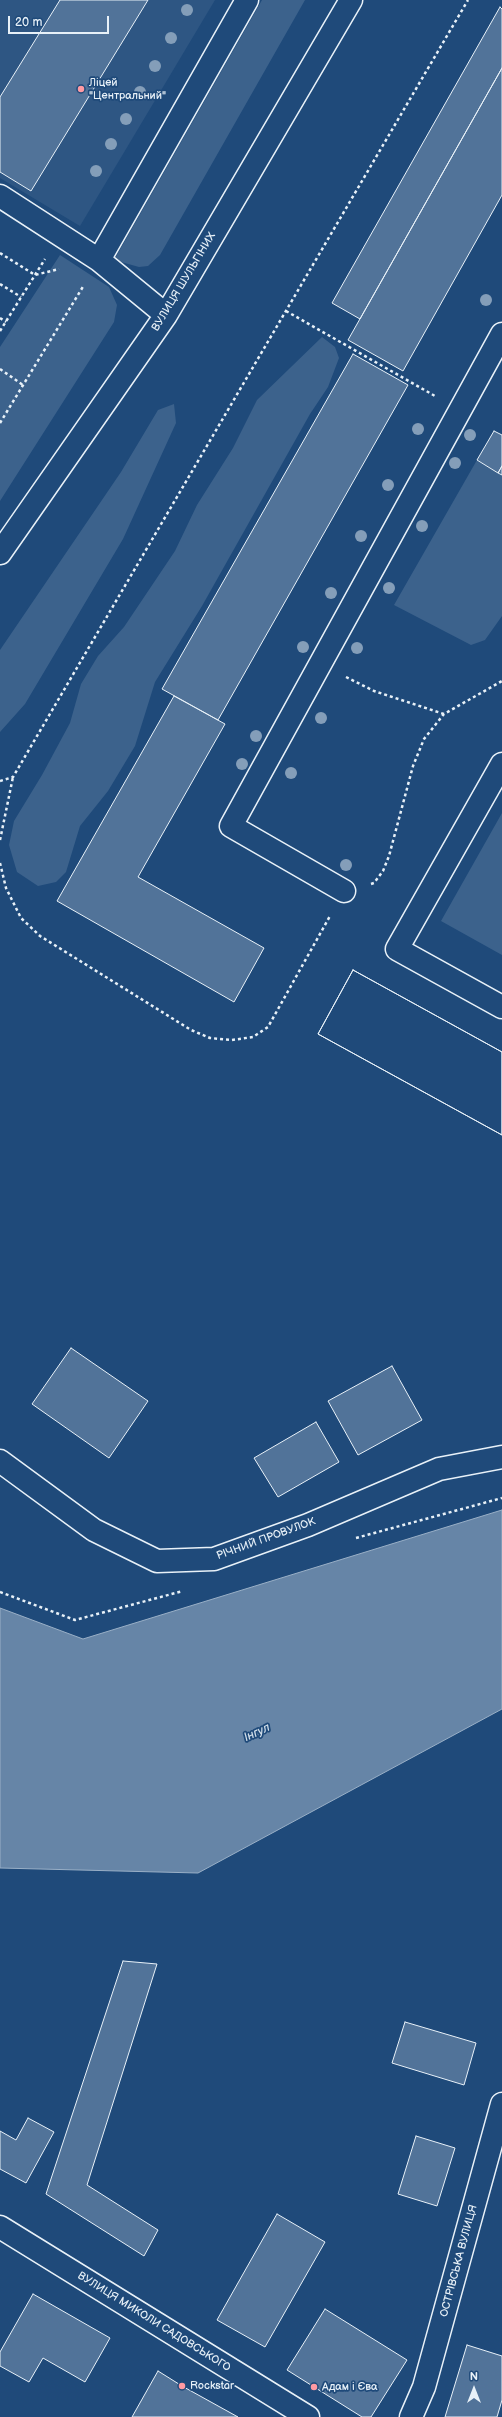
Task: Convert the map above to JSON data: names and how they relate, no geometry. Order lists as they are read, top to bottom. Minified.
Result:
{"streets":{"street":["ВУЛИЦЯ ШУЛЬГІНИХ","РІЧНИЙ ПРОВУЛОК","ОСТРІВСЬКА ВУЛИЦЯ","ВУЛИЦЯ МИКОЛИ САДОВСЬКОГО"]},"water":["Інгул"],"places":["Ліцей \"Центральний\"","Rockstar","Адам і Єва"],"scale_bar":"20 m","north":"top"}
